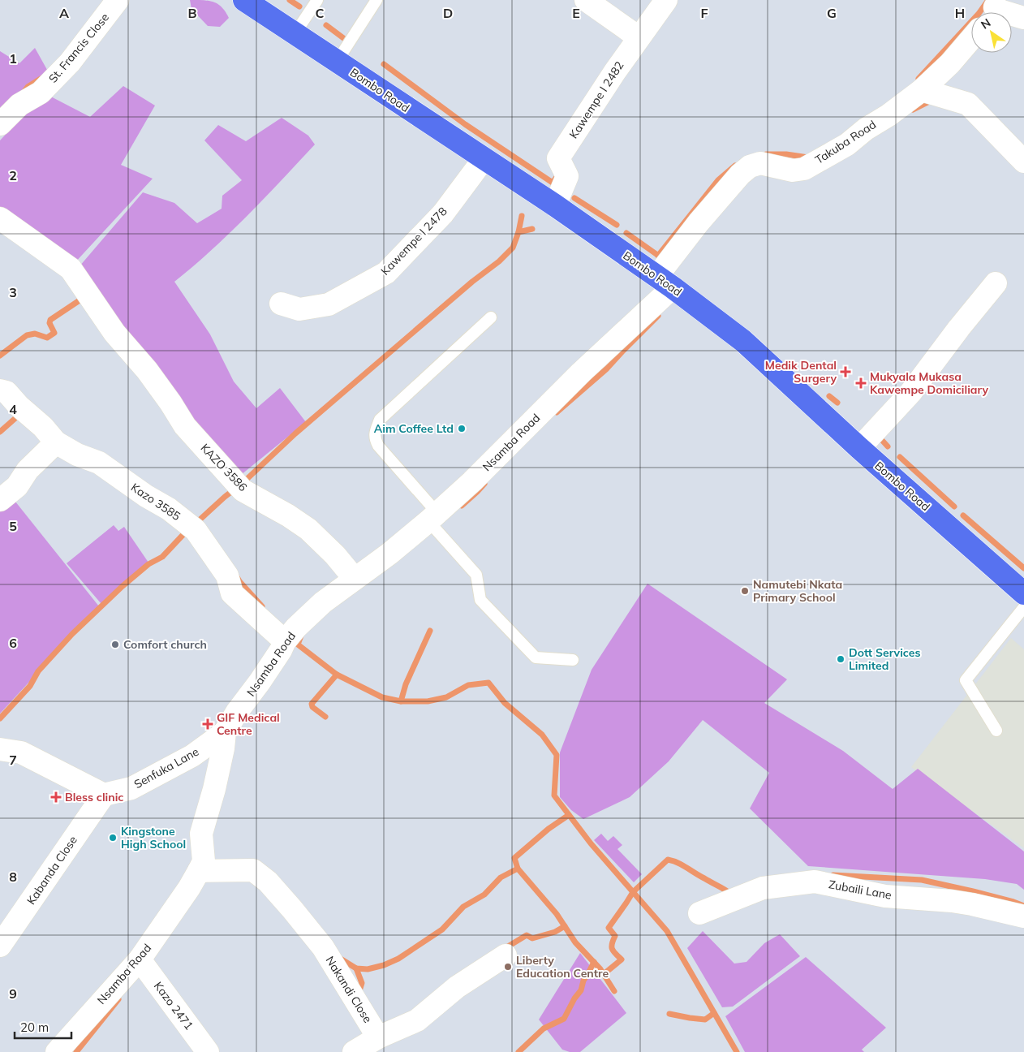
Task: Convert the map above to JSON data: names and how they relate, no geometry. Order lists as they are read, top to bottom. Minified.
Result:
{"streets":{"main road":["Bombo Road"],"street":["St. Francis Close","Kawempe I 2482","Takuba Road","Kawempe I 2478","Nsamba Road","KAZO 3586","Kazo 3585","Senfuka Lane","Kabanda Close","Zubaili Lane","Nakandi Close","Kazo 2471"]},"crossings":[["Bombo Road","Kawempe I 2482"],["Bombo Road","Takuba Road"],["Bombo Road","Kawempe I 2478"],["Bombo Road","Nsamba Road"],["Takuba Road","Nsamba Road"],["Nsamba Road","KAZO 3586"],["Nsamba Road","Kazo 3585"],["Nsamba Road","Senfuka Lane"],["Nsamba Road","Nakandi Close"],["Nsamba Road","Kazo 2471"],["Senfuka Lane","Kabanda Close"]],"places":{"health":["Medik Dental Surgery","Mukyala Mukasa Kawempe Domiciliary","GIF Medical Centre","Bless clinic"],"other":["Aim Coffee Ltd","Namutebi Nkata Primary School","Comfort church","Dott Services Limited","Kingstone High School","Liberty Education Centre"]},"scale_bar":"20 m","north":"top left","grid":{"columns":["A","B","C","D","E","F","G","H"],"rows":["1","2","3","4","5","6","7","8","9"]}}
